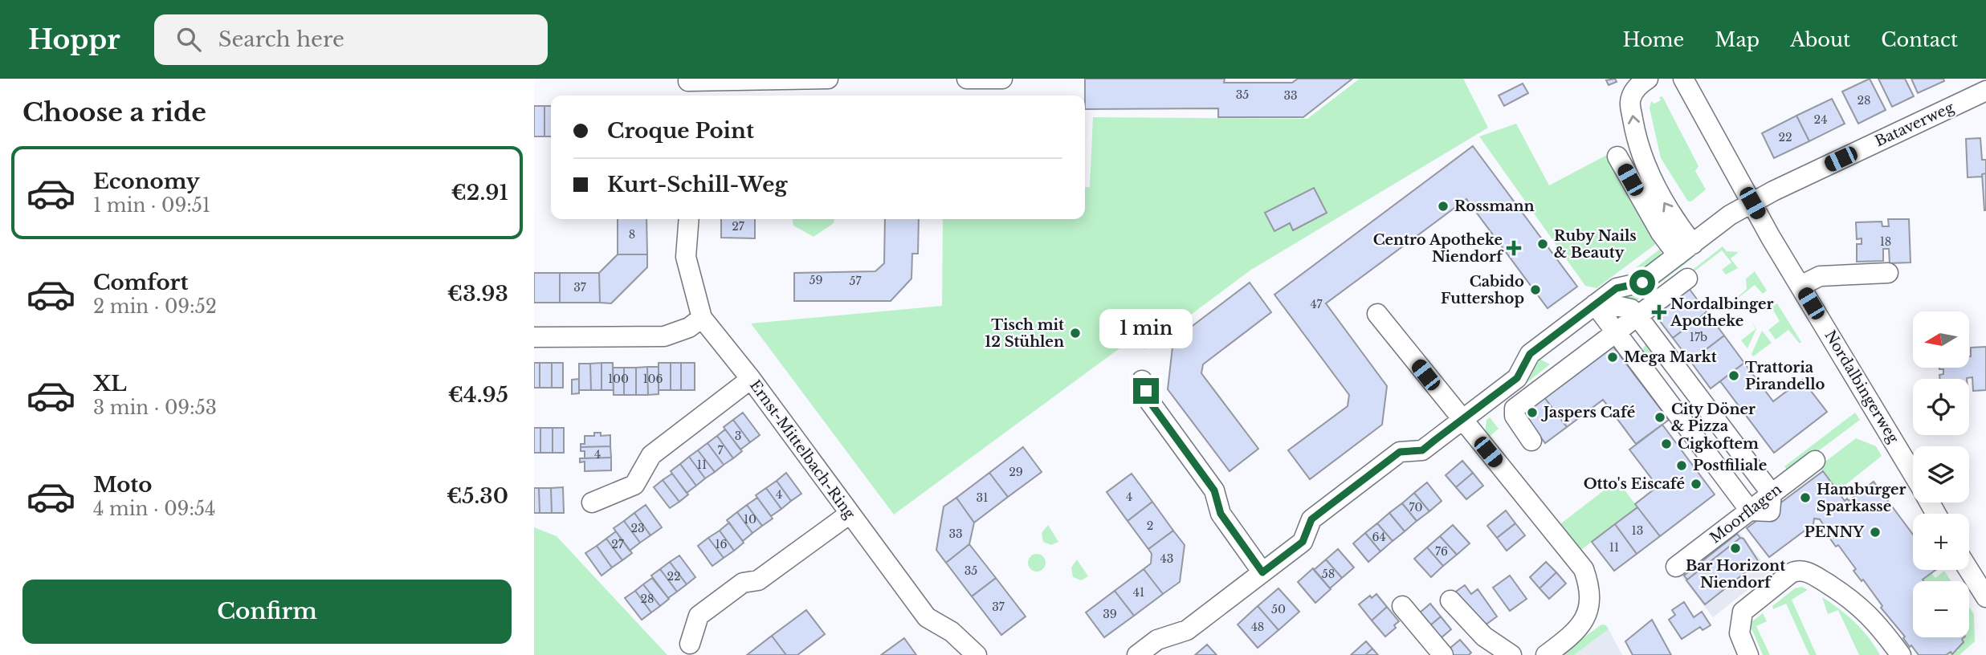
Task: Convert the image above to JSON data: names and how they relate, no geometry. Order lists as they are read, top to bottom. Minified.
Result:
{"streets":{"street":["Bataverweg","Nordalbingerweg","Ernst-Mittelbach-Ring","Moorflagen"]},"crossings":[["Bataverweg","Nordalbingerweg"]],"places":{"other":["Rossmann","Ruby Nails & Beauty","Cabido Futtershop","Tisch mit 12 Stühlen","Mega Markt","Trattoria Pirandello","Jaspers Café","City Döner & Pizza","Cigkoftem","Postfiliale","Otto's Eiscafé","Hamburger Sparkasse","PENNY","Bar Horizont Niendorf"],"health":["Centro Apotheke Niendorf","Nordalbinger Apotheke"]},"house_numbers":["35","33","28","24","22","27","8","18","59","57","37","47","17b","100","106","3","7","4","11","29","4","4","31","70","10","2","23","13","33","64","27","16","11","76","43","35","58","22","41","28","37","50","39","48"],"north":"left","page":{"header":"Hoppr","search":"Search here","nav":["Home","Map","About","Contact"],"heading":"Choose a ride","banner":["Croque Point","Kurt-Schill-Weg"],"list":[{"name":"Economy","note":"1 min · 09:51","value":"€2.91"},{"name":"Comfort","note":"2 min · 09:52","value":"€3.93"},{"name":"XL","note":"3 min · 09:53","value":"€4.95"},{"name":"Moto","note":"4 min · 09:54","value":"€5.30"}],"bubble":"1 min","map_buttons":["+","−"],"buttons":"Confirm"}}
